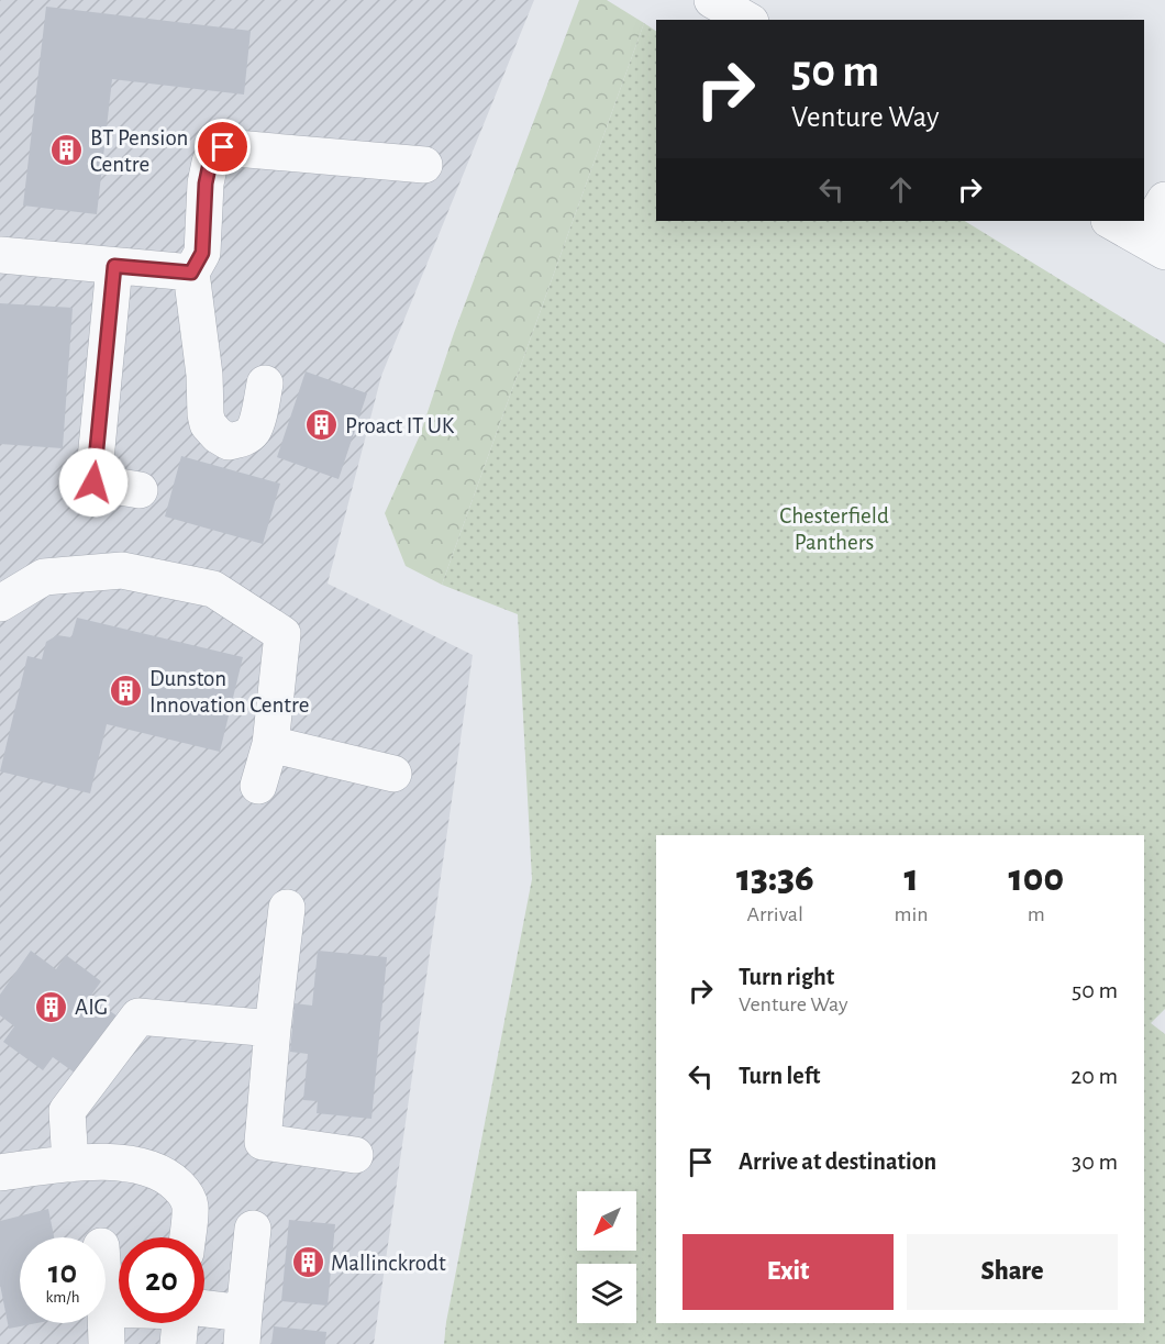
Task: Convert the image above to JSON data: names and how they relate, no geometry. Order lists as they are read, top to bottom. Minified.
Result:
{"parks":["Chesterfield Panthers"],"places":{"building":["BT Pension Centre","Proact IT UK","Dunston Innovation Centre","AIG","Mallinckrodt"]},"north":"bottom left","page":{"turn":["50 m","Venture Way"],"eta":["13:36","Arrival","1","min","100","m"],"list":[{"name":"Turn right","note":"Venture Way","value":"50 m"},{"name":"Turn left","value":"20 m"},{"name":"Arrive at destination","value":"30 m"}],"buttons":["Exit","Share"],"speed":"10 km/h","limit":"20"}}
